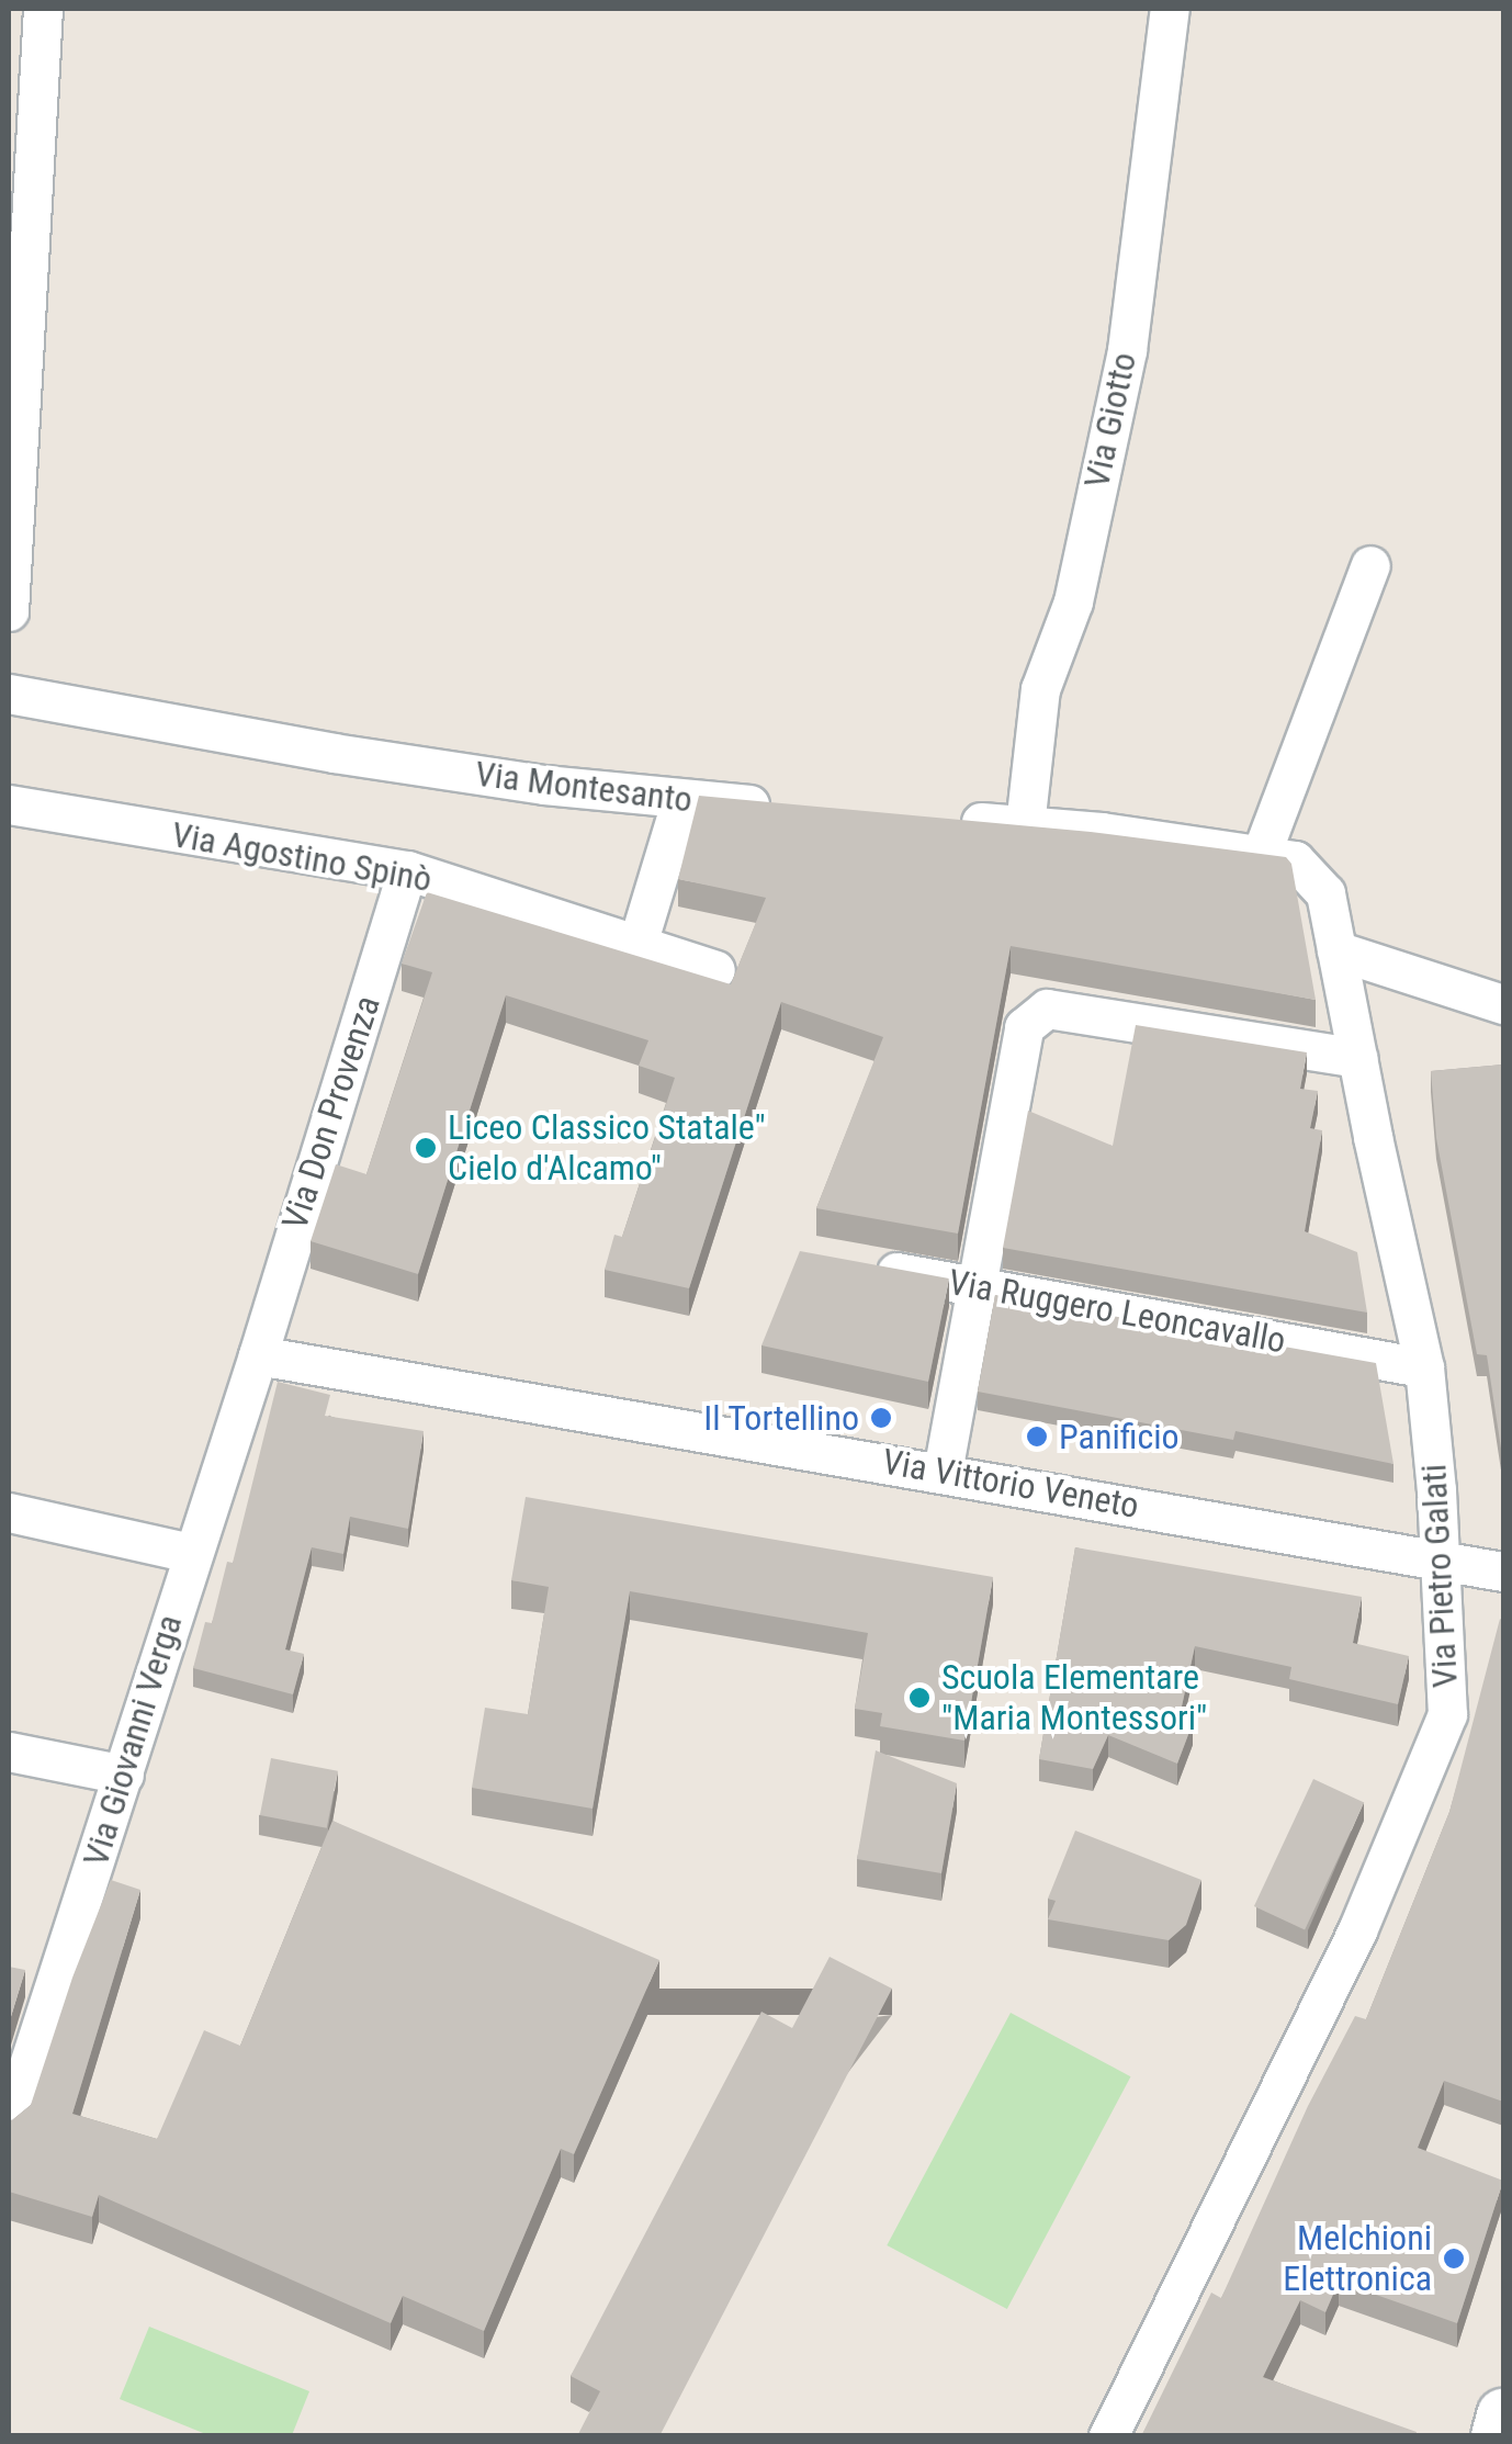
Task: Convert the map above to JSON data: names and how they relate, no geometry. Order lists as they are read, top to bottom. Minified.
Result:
{"streets":{"street":["Via Giotto","Via Montesanto","Via Agostino Spinò","Via Don Provenza","Via Ruggero Leoncavallo","Via Vittorio Veneto","Via Pietro Galati","Via Giovanni Verga"]},"crossings":[["Via Agostino Spinò","Via Don Provenza"],["Via Don Provenza","Via Vittorio Veneto"],["Via Don Provenza","Via Giovanni Verga"],["Via Ruggero Leoncavallo","Via Pietro Galati"],["Via Vittorio Veneto","Via Pietro Galati"],["Via Vittorio Veneto","Via Giovanni Verga"]],"places":["Liceo Classico Statale\" Cielo d'Alcamo\"","Il Tortellino","Panificio","Scuola Elementare \"Maria Montessori\"","Melchioni Elettronica"]}
